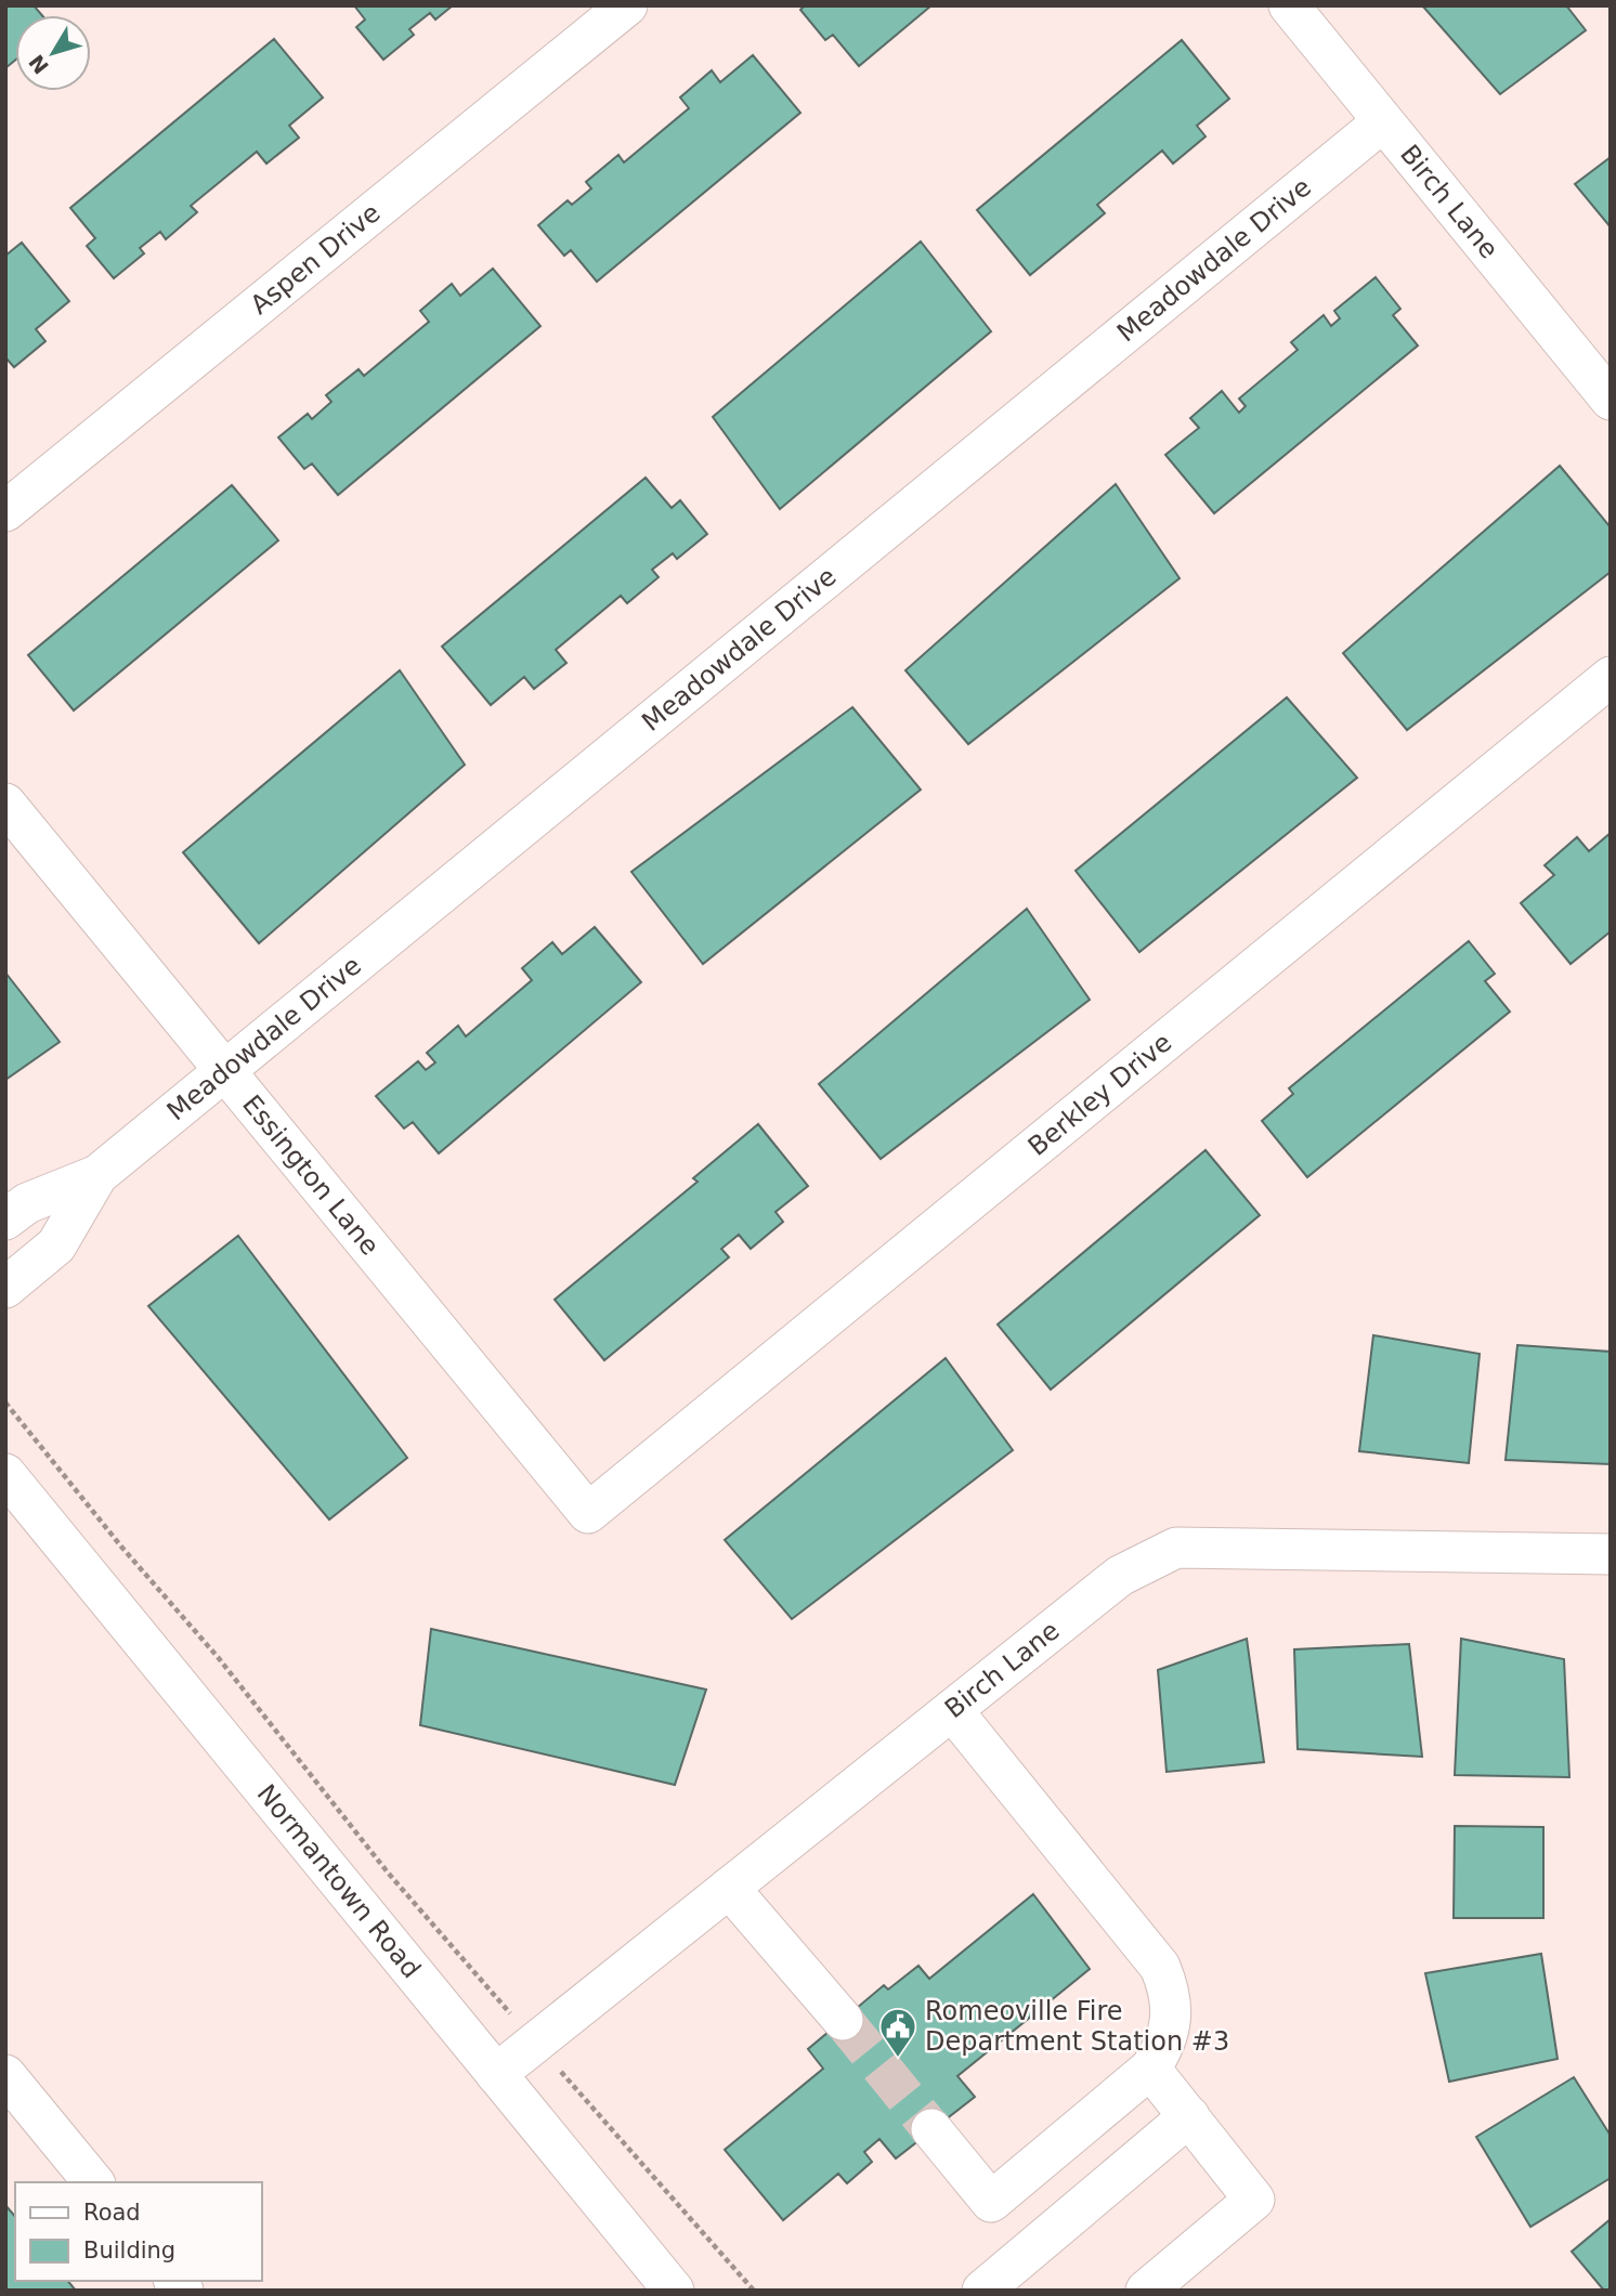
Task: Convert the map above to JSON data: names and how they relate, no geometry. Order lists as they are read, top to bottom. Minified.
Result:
{"streets":{"street":["Birch Lane","Aspen Drive","Meadowdale Drive","Berkley Drive","Essington Lane","Normantown Road"]},"crossings":[["Birch Lane","Meadowdale Drive"],["Birch Lane","Normantown Road"],["Meadowdale Drive","Essington Lane"],["Berkley Drive","Essington Lane"]],"places":{"public building":["Romeoville Fire Department Station #3"]},"legend":["Road","Building"],"north":"bottom left"}
